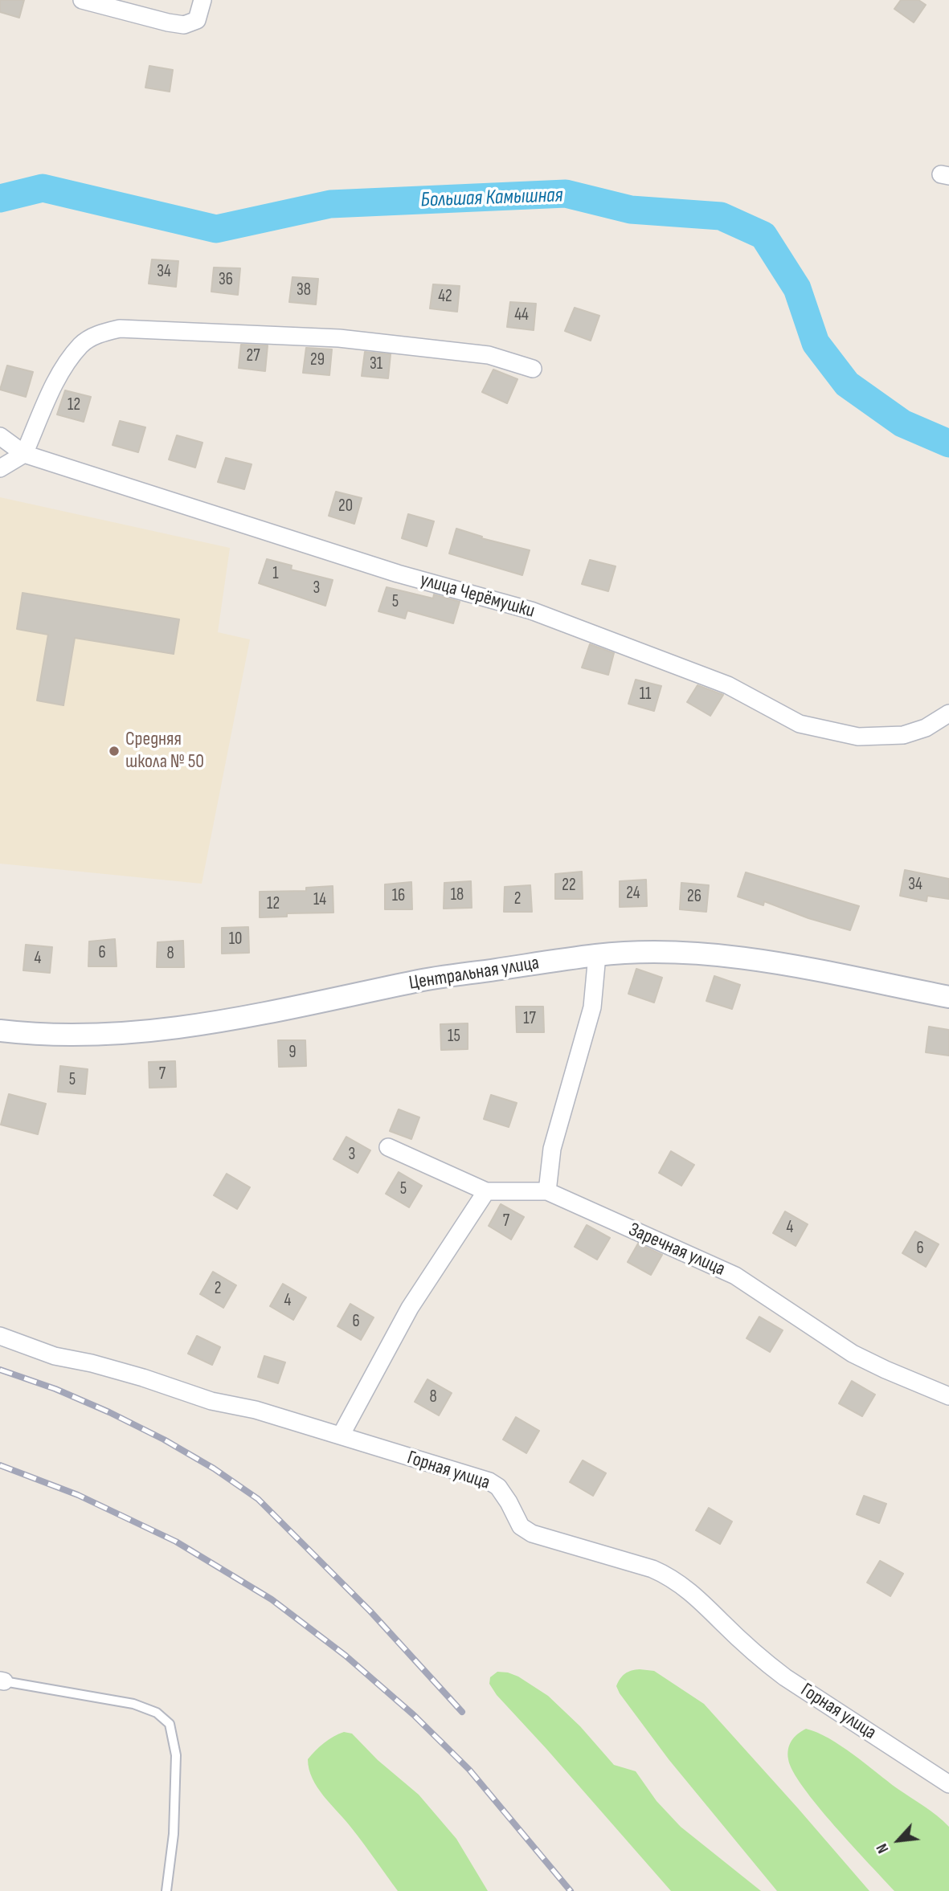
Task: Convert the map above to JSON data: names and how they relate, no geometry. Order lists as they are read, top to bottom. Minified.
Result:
{"streets":{"street":["улица Черёмушки","Центральная улица","Заречная улица","Горная улица"]},"water":["Большая Камышная"],"places":["Средняя школа № 50"],"house_numbers":["34","36","38","42","44","27","29","31","12","20","1","3","5","11","34","22","24","18","16","26","2","14","12","10","6","8","4","17","15","9","7","5","3","5","7","4","6","2","4","6","8"],"north":"bottom left"}
